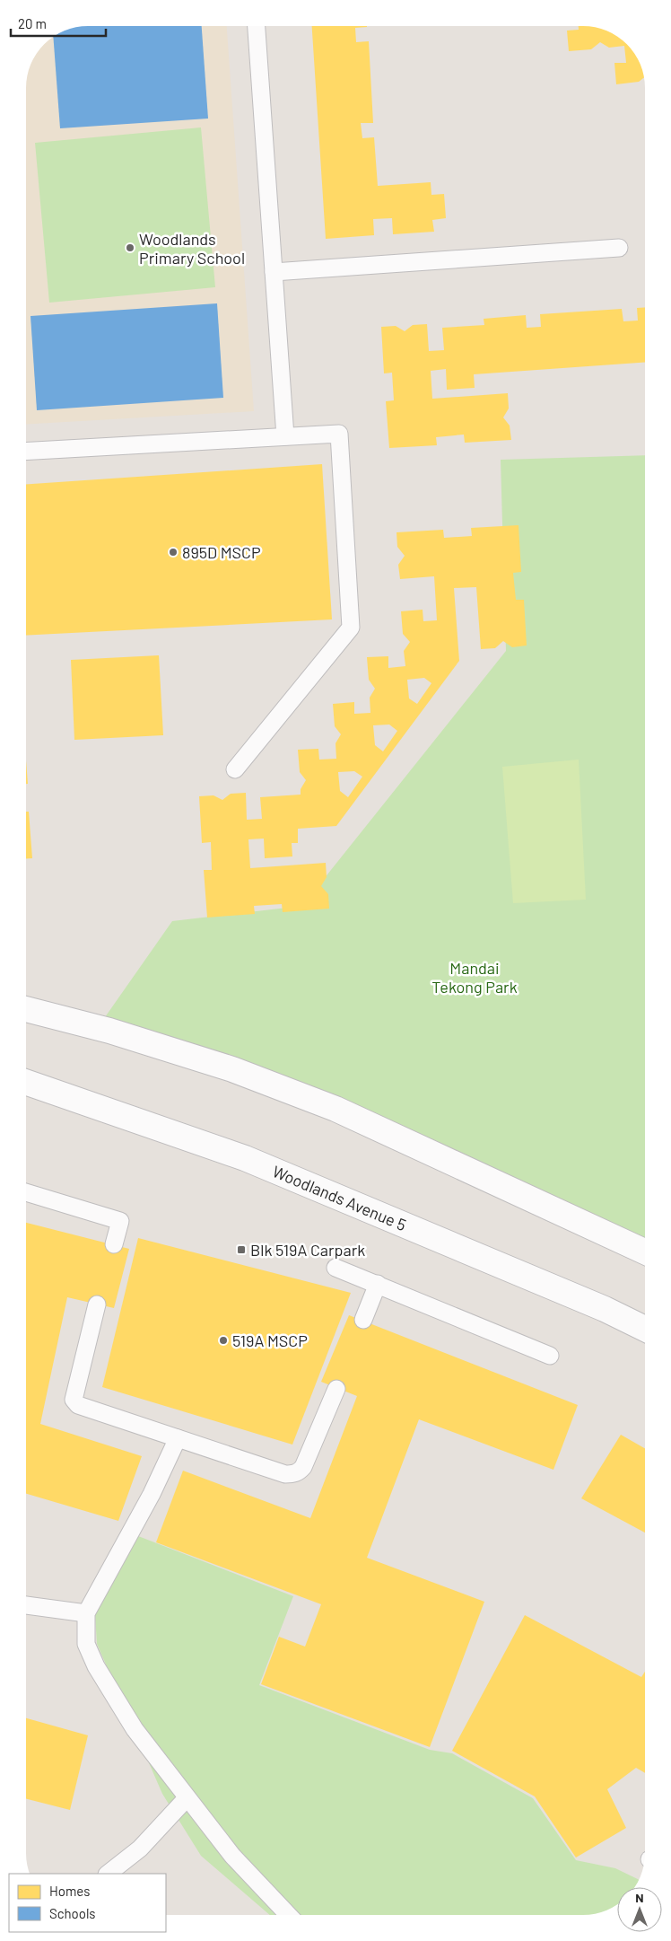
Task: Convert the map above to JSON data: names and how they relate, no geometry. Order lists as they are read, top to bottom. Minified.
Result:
{"streets":{"main road":["Woodlands Avenue 5"]},"parks":["Mandai Tekong Park"],"places":{"other":["Woodlands Primary School","895D MSCP","519A MSCP"],"transit":["Blk 519A Carpark"]},"legend":["Homes","Schools"],"scale_bar":"20 m","north":"top"}
